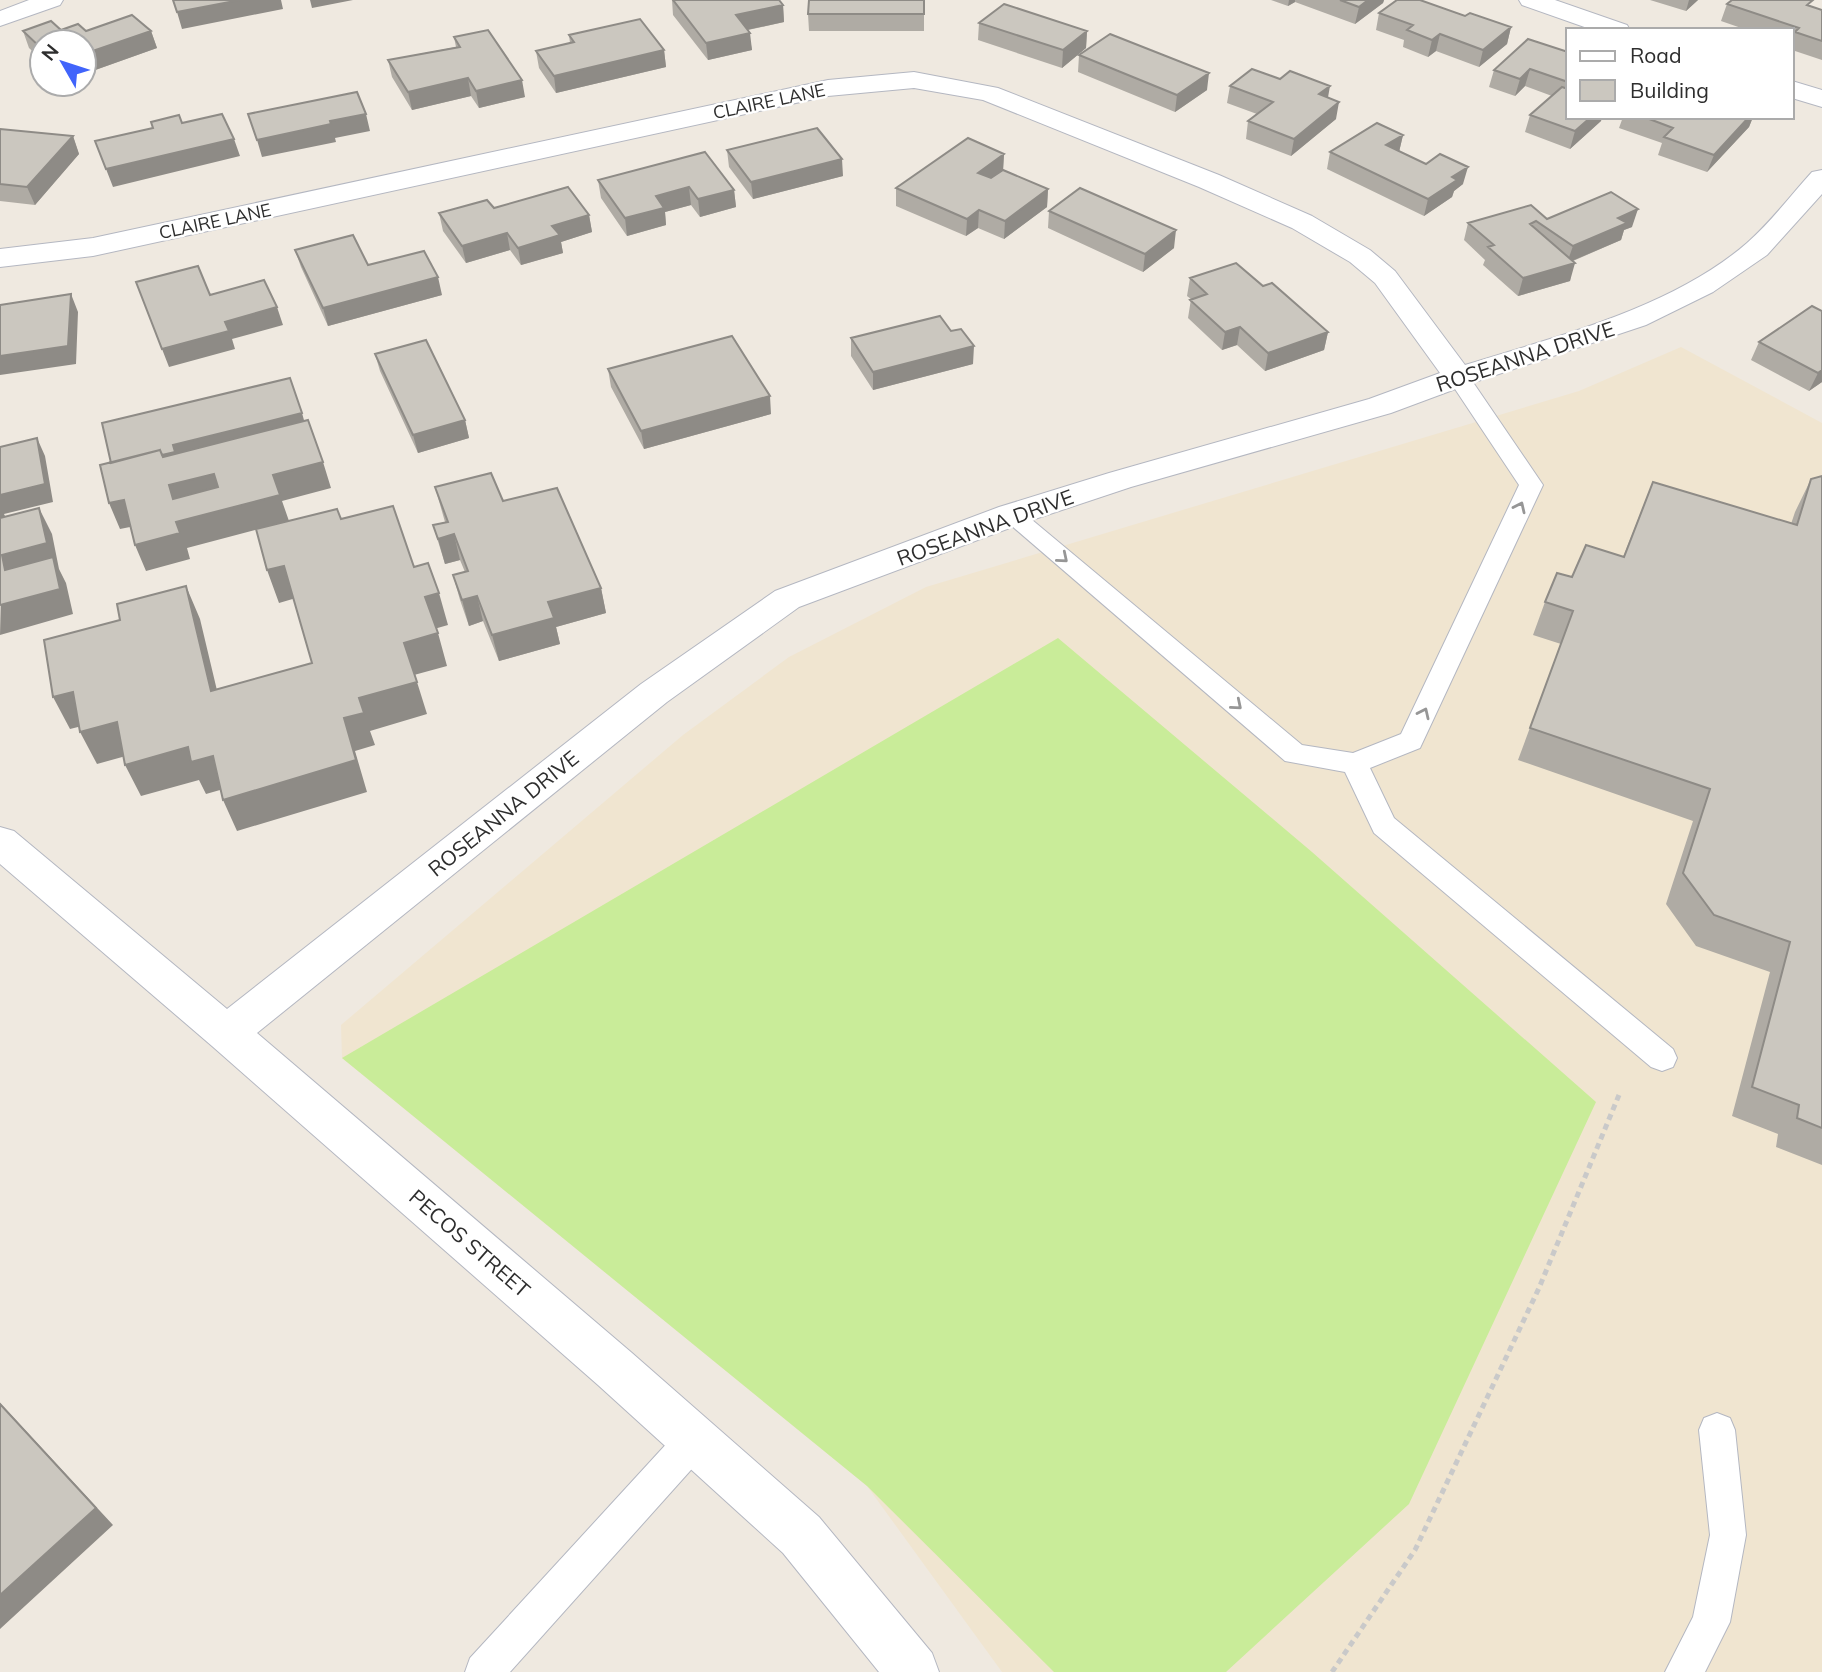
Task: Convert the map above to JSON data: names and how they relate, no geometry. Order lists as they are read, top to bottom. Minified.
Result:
{"streets":{"street":["CLAIRE LANE","ROSEANNA DRIVE","PECOS STREET"]},"crossings":[["CLAIRE LANE","ROSEANNA DRIVE"],["ROSEANNA DRIVE","PECOS STREET"]],"legend":["Road","Building"],"north":"top left"}
